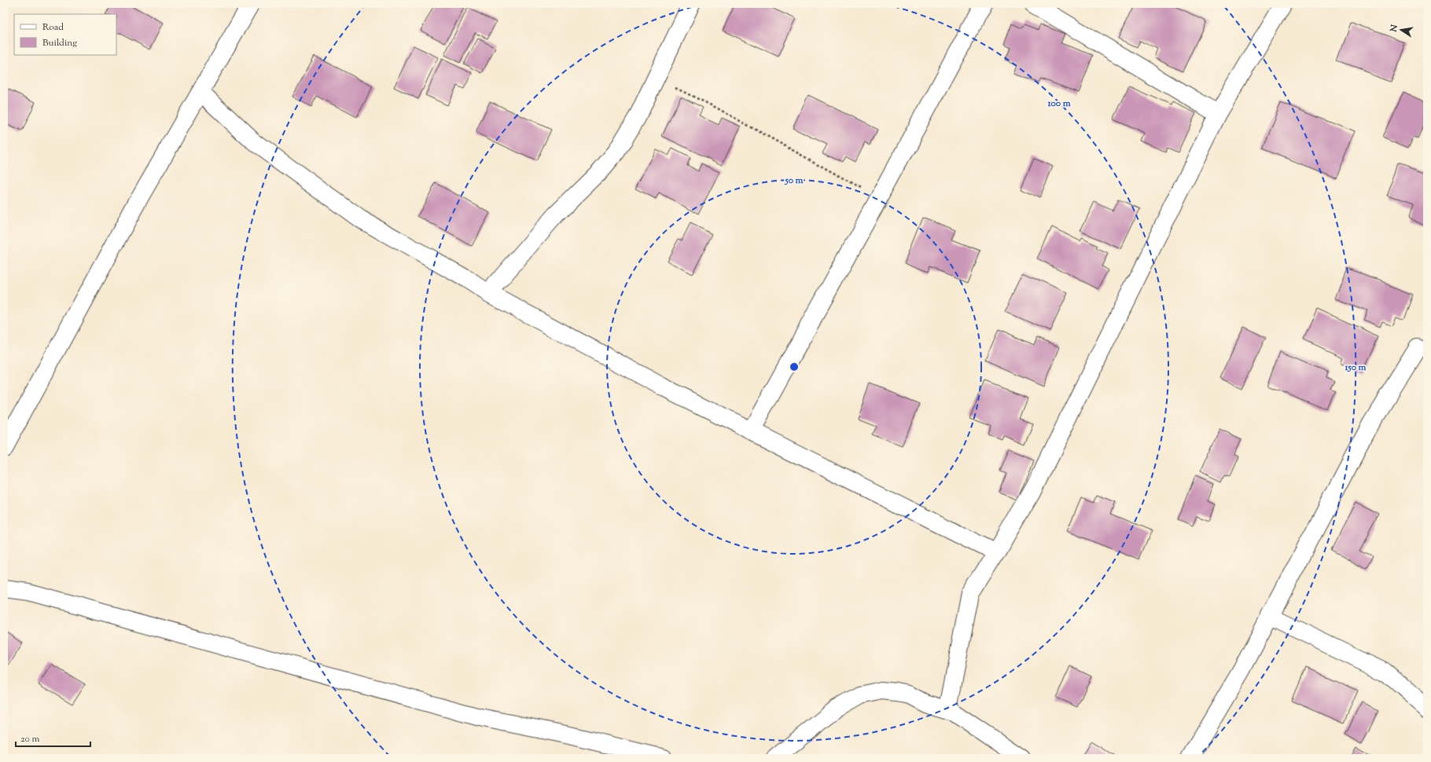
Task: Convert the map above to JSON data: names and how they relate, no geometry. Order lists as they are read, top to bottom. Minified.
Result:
{"legend":["Road","Building"],"scale_bar":"20 m","north":"left","rings":["100 m","50 m","150 m"]}
